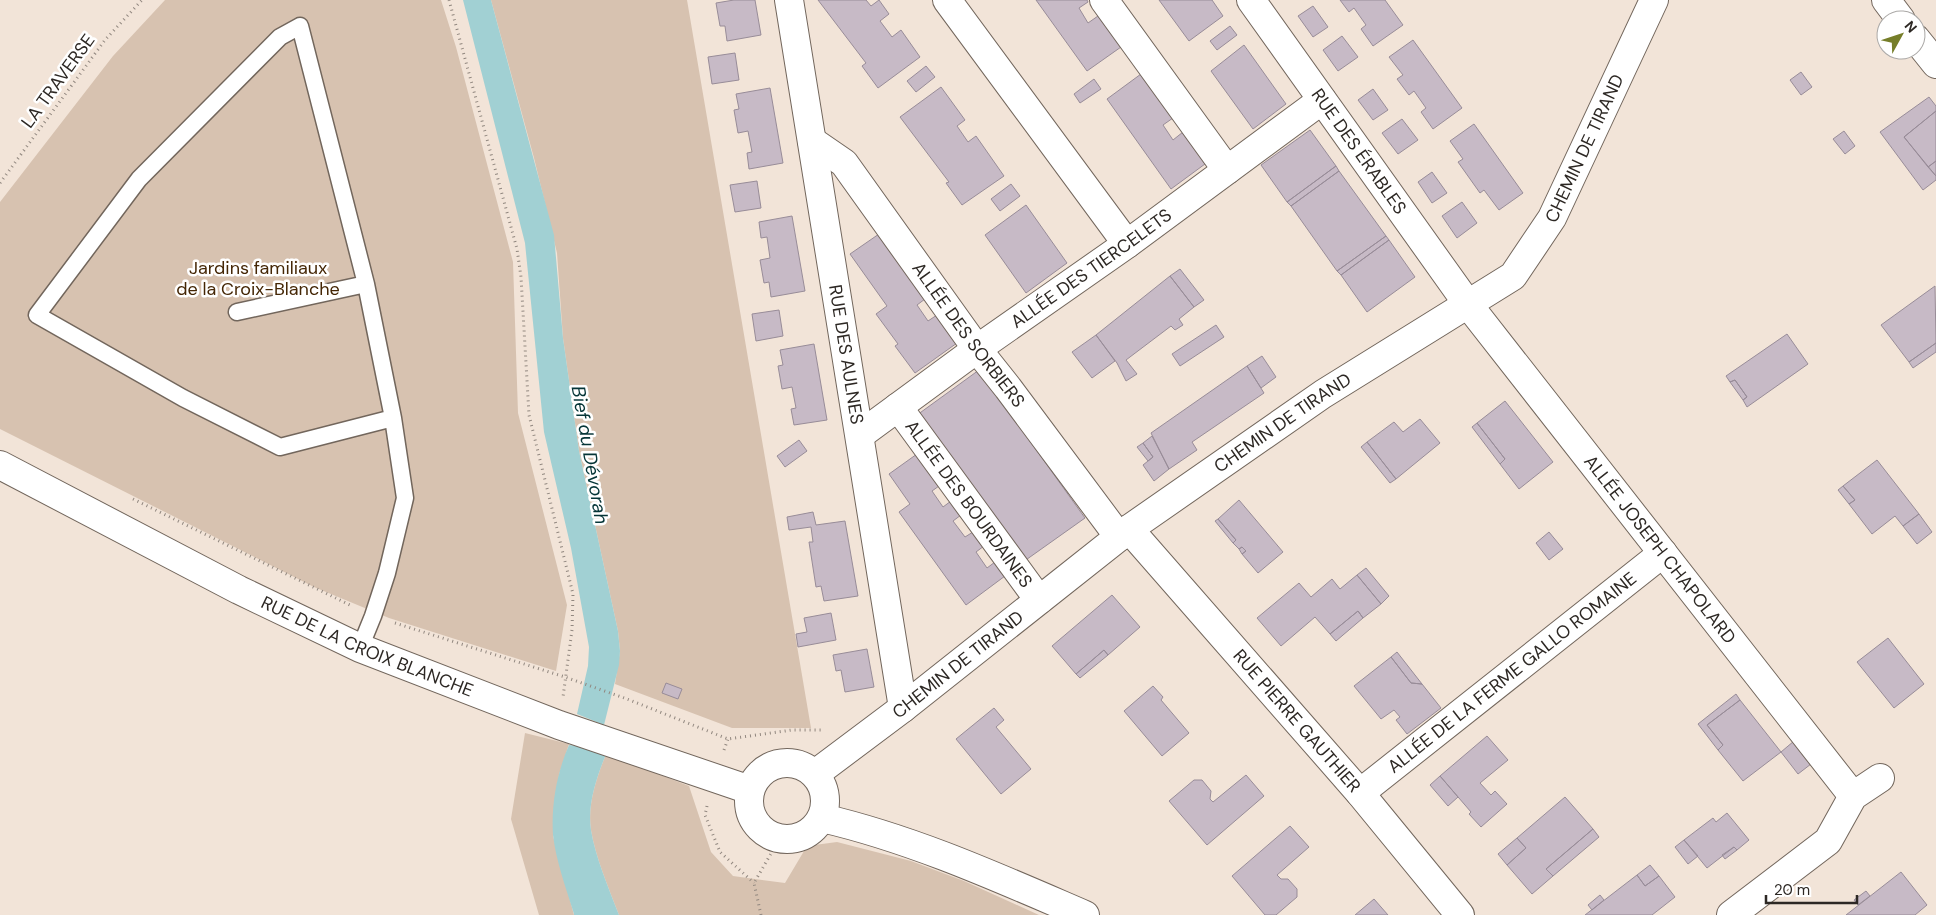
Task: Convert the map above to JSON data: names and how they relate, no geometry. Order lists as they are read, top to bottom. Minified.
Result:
{"streets":{"street":["CHEMIN DE TIRAND","RUE DES ÉRABLES","ALLÉE DES TIERCELETS","ALLÉE DES SORBIERS","RUE DES AULNES","ALLÉE DES BOURDAINES","ALLÉE JOSEPH CHAPOLARD","RUE DE LA CROIX BLANCHE","ALLÉE DE LA FERME GALLO ROMAINE","RUE PIERRE GAUTHIER"],"path":["LA TRAVERSE"]},"crossings":[["CHEMIN DE TIRAND","RUE DES ÉRABLES"],["CHEMIN DE TIRAND","ALLÉE DES SORBIERS"],["CHEMIN DE TIRAND","RUE DES AULNES"],["CHEMIN DE TIRAND","ALLÉE DES BOURDAINES"],["CHEMIN DE TIRAND","ALLÉE JOSEPH CHAPOLARD"],["CHEMIN DE TIRAND","RUE DE LA CROIX BLANCHE"],["CHEMIN DE TIRAND","RUE PIERRE GAUTHIER"],["RUE DES ÉRABLES","ALLÉE DES TIERCELETS"],["RUE DES ÉRABLES","ALLÉE JOSEPH CHAPOLARD"],["ALLÉE DES TIERCELETS","ALLÉE DES SORBIERS"],["ALLÉE DES TIERCELETS","RUE DES AULNES"],["ALLÉE DES TIERCELETS","ALLÉE DES BOURDAINES"],["ALLÉE DES SORBIERS","RUE DES AULNES"],["ALLÉE DES SORBIERS","RUE PIERRE GAUTHIER"],["ALLÉE JOSEPH CHAPOLARD","ALLÉE DE LA FERME GALLO ROMAINE"],["ALLÉE DE LA FERME GALLO ROMAINE","RUE PIERRE GAUTHIER"]],"water":["Bief du Dévorah"],"parks":["Jardins familiaux de la Croix-Blanche"],"scale_bar":"20 m","north":"top right"}
